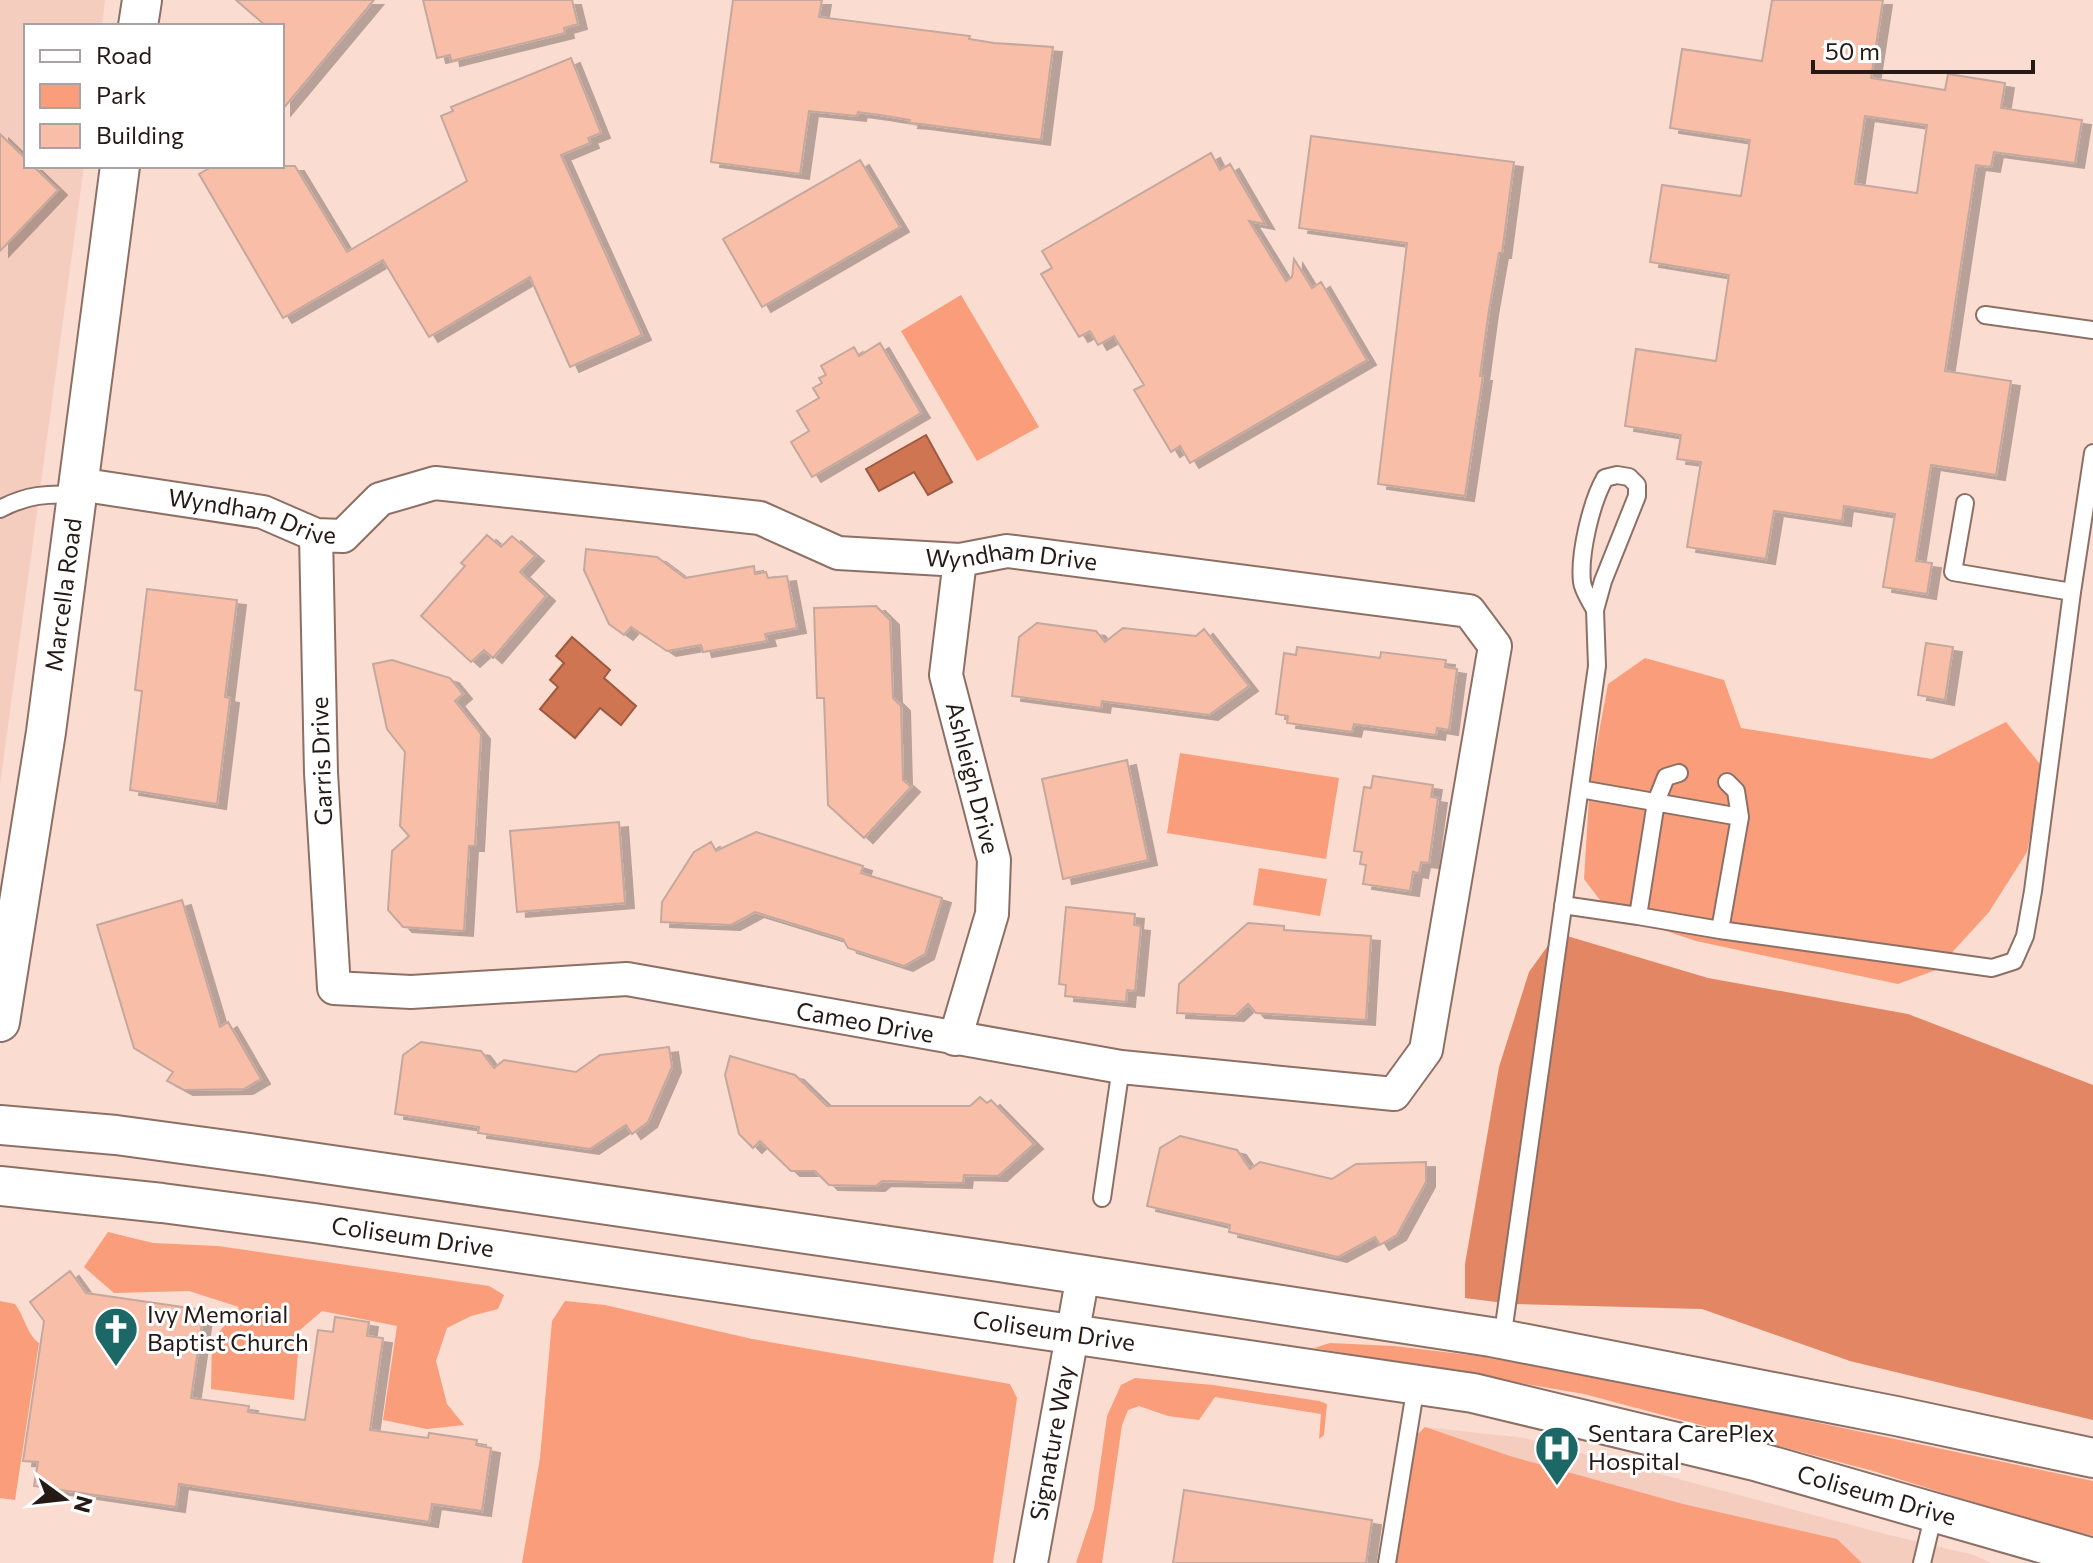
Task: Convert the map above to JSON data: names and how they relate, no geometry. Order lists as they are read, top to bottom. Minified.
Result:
{"streets":{"street":["Wyndham Drive","Marcella Road","Garris Drive","Ashleigh Drive","Cameo Drive","Coliseum Drive","Signature Way"]},"crossings":[["Wyndham Drive","Marcella Road"],["Wyndham Drive","Garris Drive"],["Wyndham Drive","Ashleigh Drive"],["Wyndham Drive","Cameo Drive"],["Garris Drive","Cameo Drive"],["Ashleigh Drive","Cameo Drive"],["Coliseum Drive","Signature Way"]],"places":{"church":["Ivy Memorial Baptist Church"],"hospital":["Sentara CarePlex Hospital"]},"legend":["Road","Park","Building"],"scale_bar":"50 m","north":"right"}
